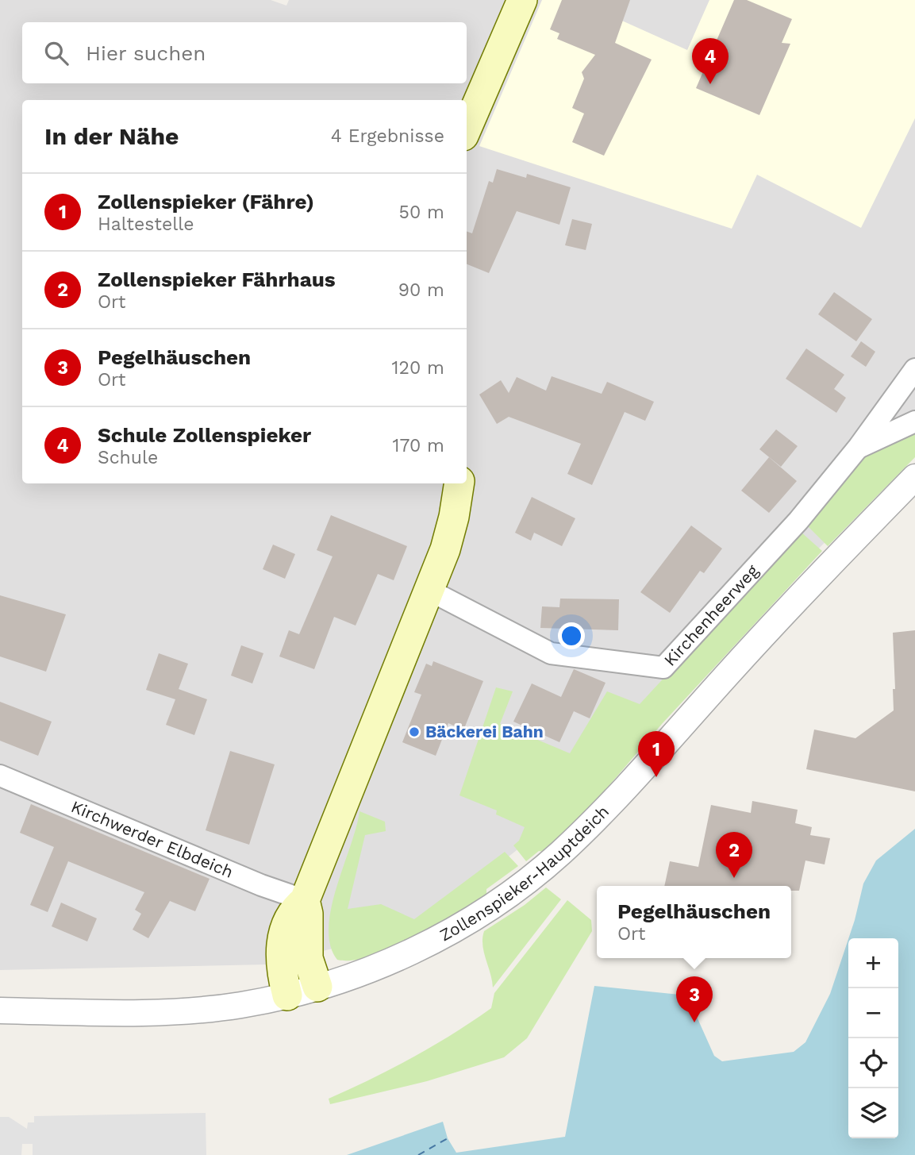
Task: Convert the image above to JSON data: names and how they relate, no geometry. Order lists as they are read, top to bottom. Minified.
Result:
{"streets":{"street":["Kirchenheerweg","Kirchwerder Elbdeich","Zollenspieker-Hauptdeich"]},"places":["Bäckerei Bahn"],"page":{"search":"Hier suchen","pins":["4","1","2","3"],"heading":["In der Nähe","4 Ergebnisse"],"list":[{"mark":"1","name":"Zollenspieker (Fähre)","note":"Haltestelle","value":"50 m"},{"mark":"2","name":"Zollenspieker Fährhaus","note":"Ort","value":"90 m"},{"mark":"3","name":"Pegelhäuschen","note":"Ort","value":"120 m"},{"mark":"4","name":"Schule Zollenspieker","note":"Schule","value":"170 m"}],"popup":["Pegelhäuschen","Ort"],"map_buttons":["+","−"]}}
